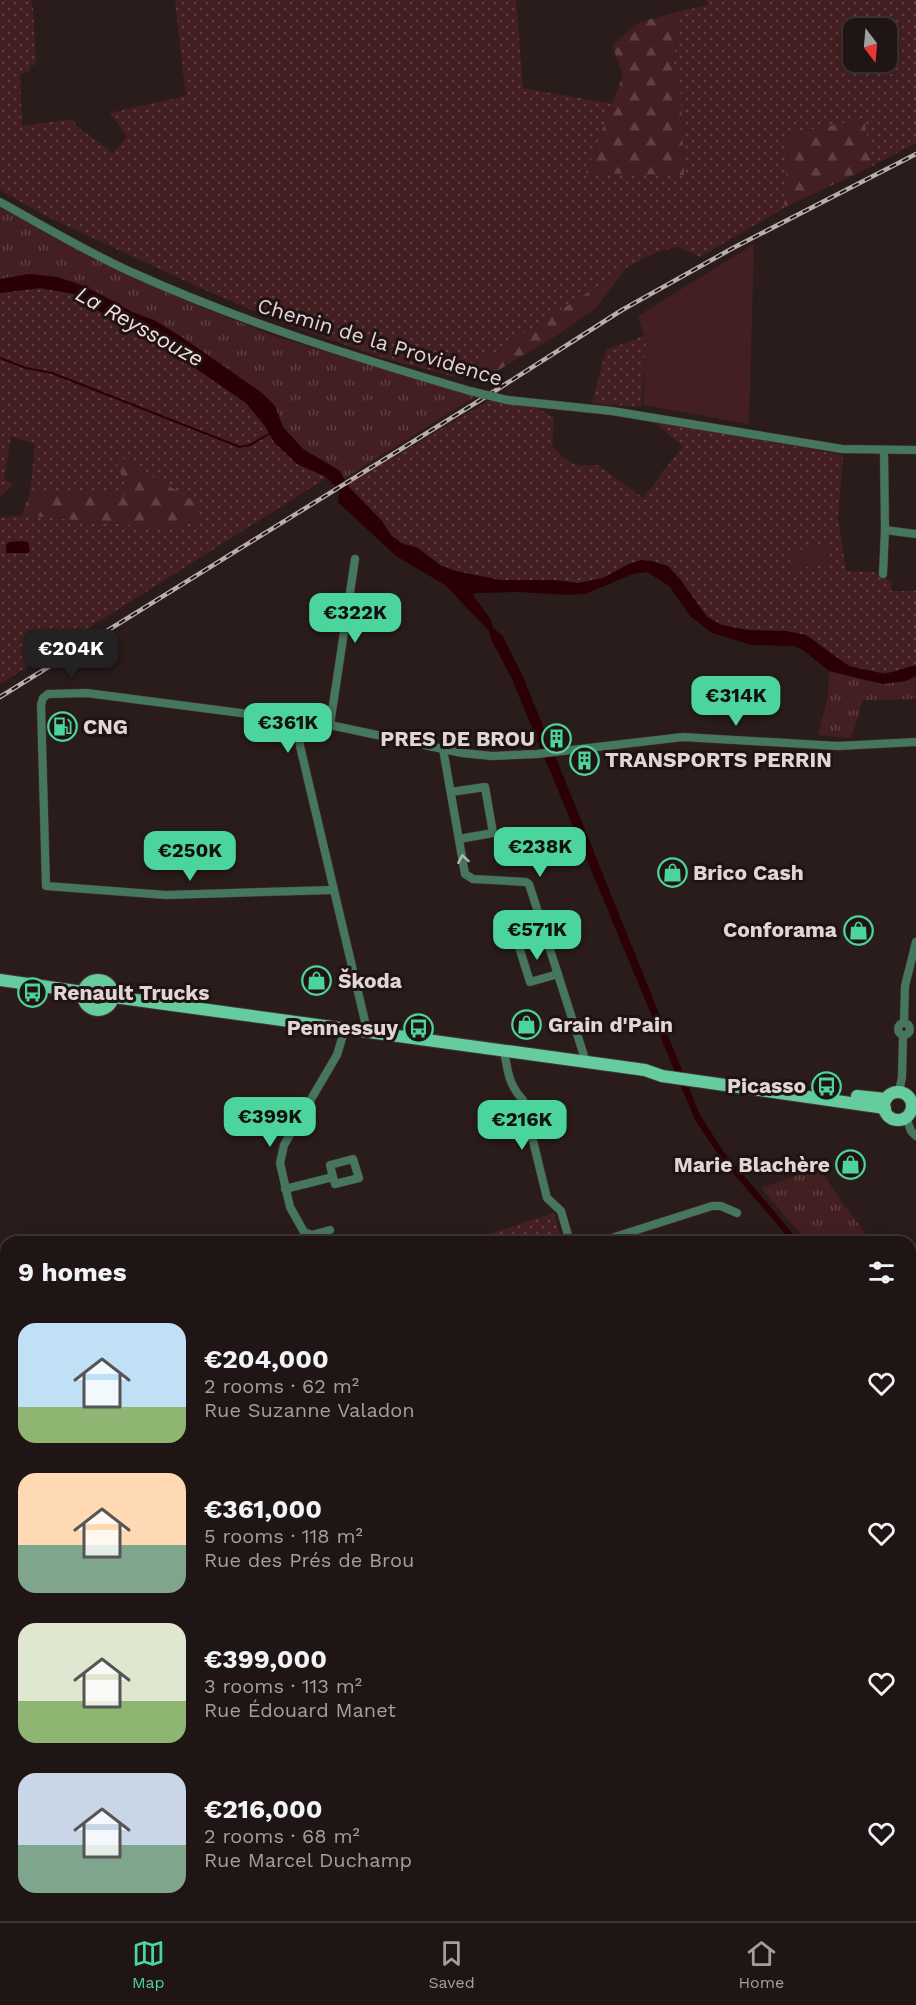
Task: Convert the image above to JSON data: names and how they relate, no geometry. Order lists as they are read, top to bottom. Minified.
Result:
{"streets":{"street":["Chemin de la Providence"]},"water":["La Reyssouze"],"places":{"fuel station":["CNG"],"building":["PRES DE BROU","TRANSPORTS PERRIN"],"shop":["Brico Cash","Conforama","Škoda","Grain d'Pain","Marie Blachère"],"bus stop":["Renault Trucks","Pennessuy","Picasso"]},"north":"bottom","page":{"price":["€322K","€204K","€314K","€361K","€238K","€250K","€571K","€399K","€216K"],"heading":"9 homes","list":[{"name":"€204,000","note":"2 rooms · 62 m² · Rue Suzanne Valadon"},{"name":"€361,000","note":"5 rooms · 118 m² · Rue des Prés de Brou"},{"name":"€399,000","note":"3 rooms · 113 m² · Rue Édouard Manet"},{"name":"€216,000","note":"2 rooms · 68 m² · Rue Marcel Duchamp"}],"tabs":["Map","Saved","Home"]}}
